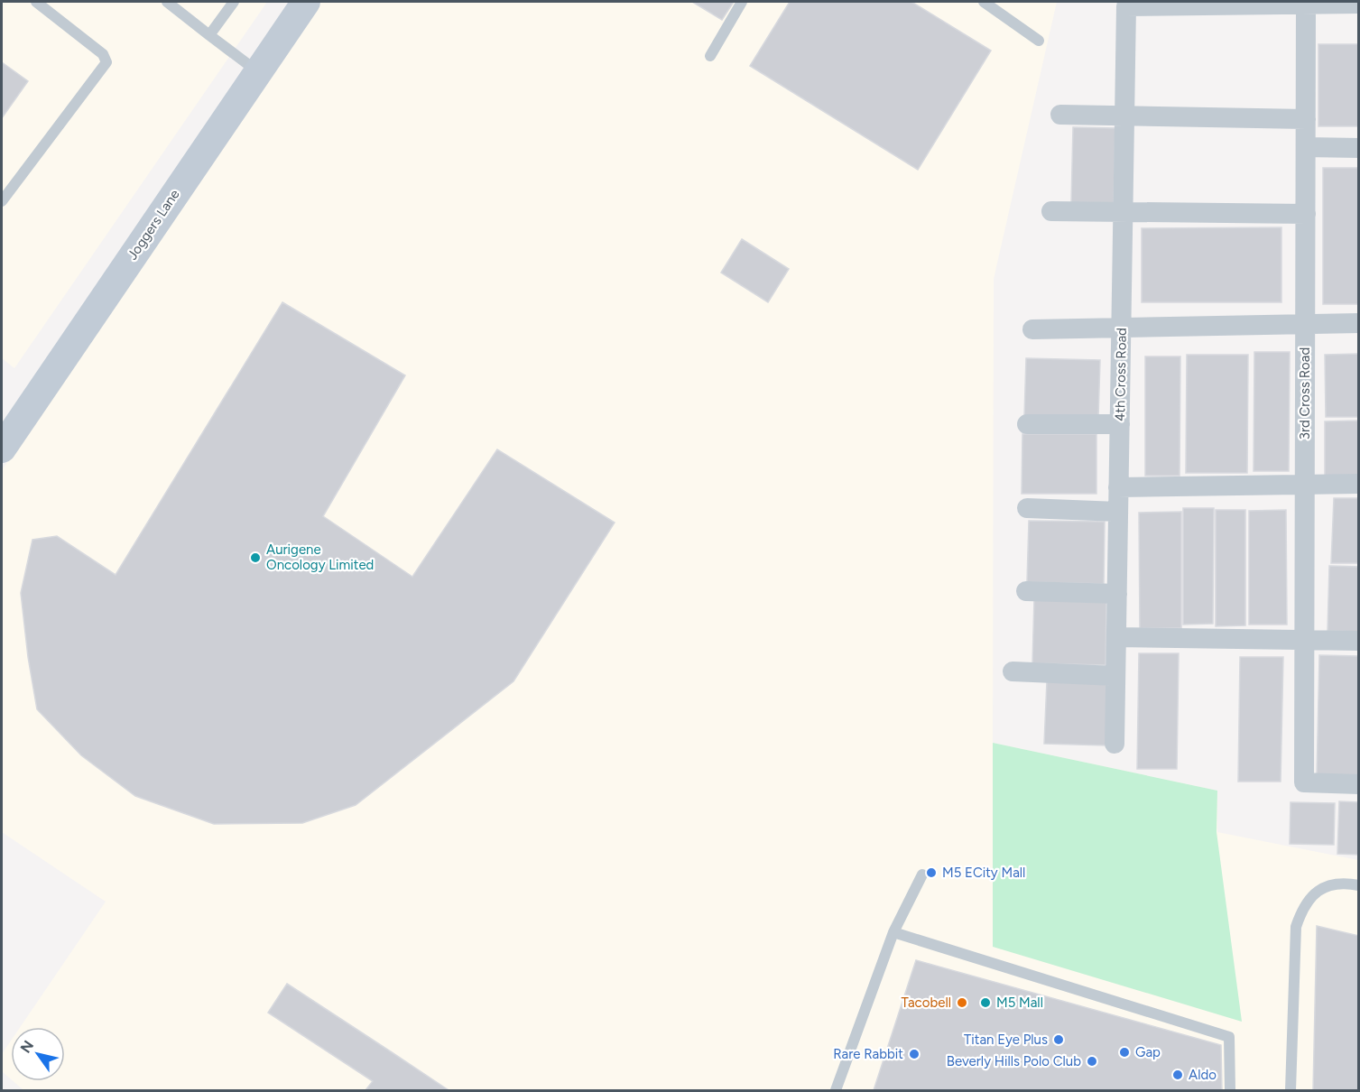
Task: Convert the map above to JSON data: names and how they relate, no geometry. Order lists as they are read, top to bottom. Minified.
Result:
{"streets":{"street":["Joggers Lane","4th Cross Road","3rd Cross Road"]},"places":["Aurigene Oncology Limited","M5 ECity Mall","Tacobell","M5 Mall","Titan Eye Plus","Gap","Rare Rabbit","Beverly Hills Polo Club","Aldo"],"north":"top left"}
